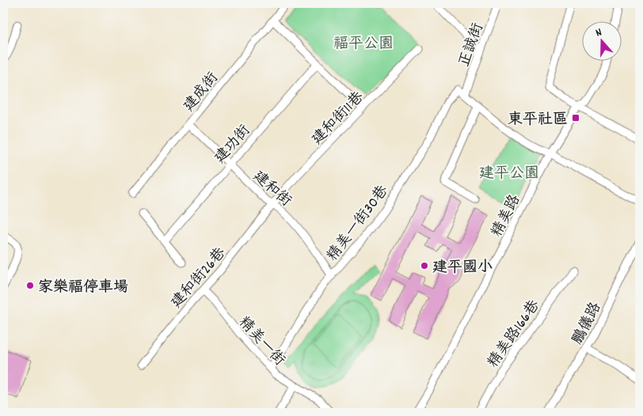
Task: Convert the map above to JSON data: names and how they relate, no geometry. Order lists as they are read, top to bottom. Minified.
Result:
{"streets":{"street":["正誠街","建成街","建和街11巷","建功街","建和街","精美路","精美一街30巷","建和街26巷","鵬儀路","精美路166巷","精美一街"]},"crossings":[["正誠街","精美一街30巷"],["建成街","建和街"],["建和街11巷","建和街"],["建和街11巷","建和街26巷"],["建功街","建和街"],["建和街","精美一街30巷"],["建和街","建和街26巷"],["精美一街30巷","精美一街"],["建和街26巷","精美一街"]],"parks":["福平公園","建平公園"],"places":{"transit":["東平社區"],"other":["建平國小","家樂福停車場"]},"north":"top"}
